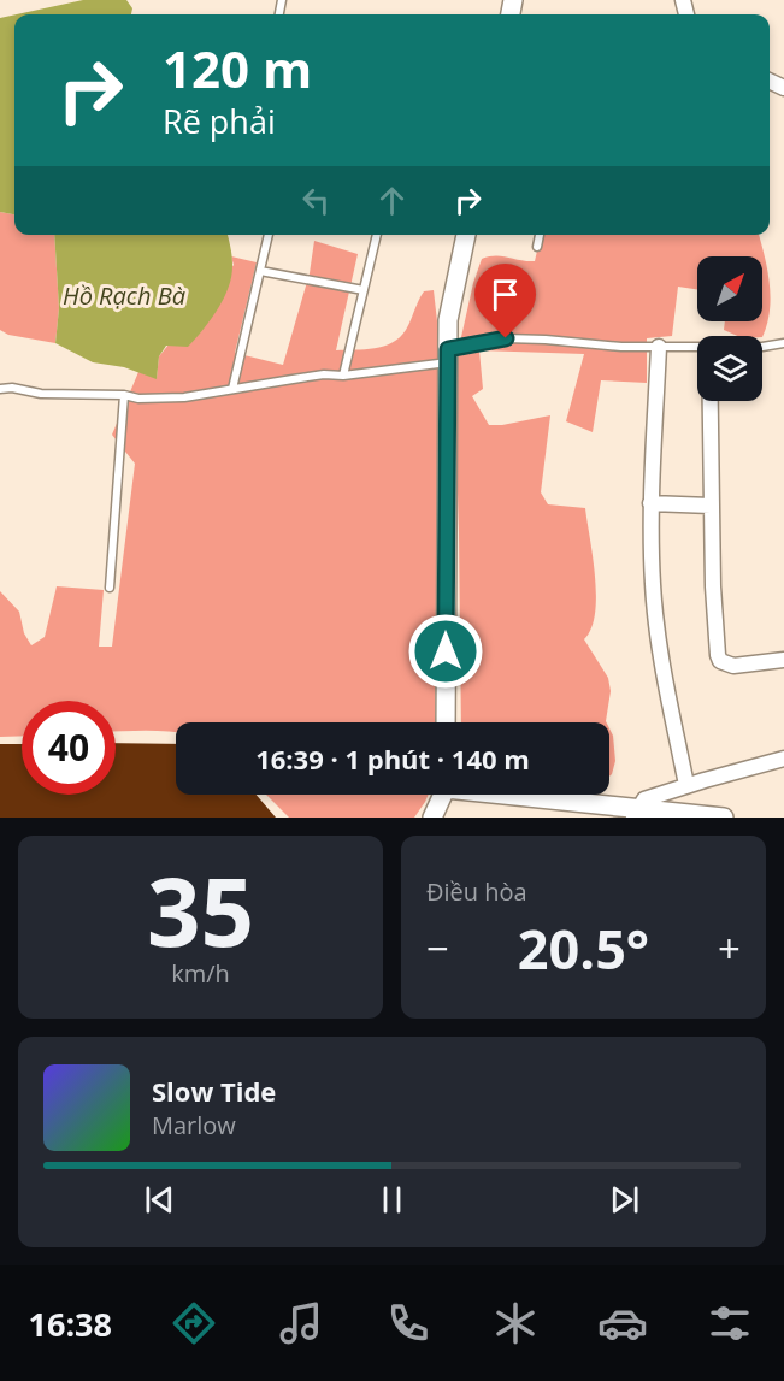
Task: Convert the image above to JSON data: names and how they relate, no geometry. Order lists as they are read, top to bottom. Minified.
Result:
{"water":["Hồ Rạch Bà"],"north":"top right","page":{"turn":["120 m","Rẽ phải"],"limit":"40","trip":"16:39 · 1 phút · 140 m","tile":[["35","km/h"],"Điều hòa"],"heat":["−","20.5°","+"],"song":["Slow Tide","Marlow"],"tabs":"16:38"}}
